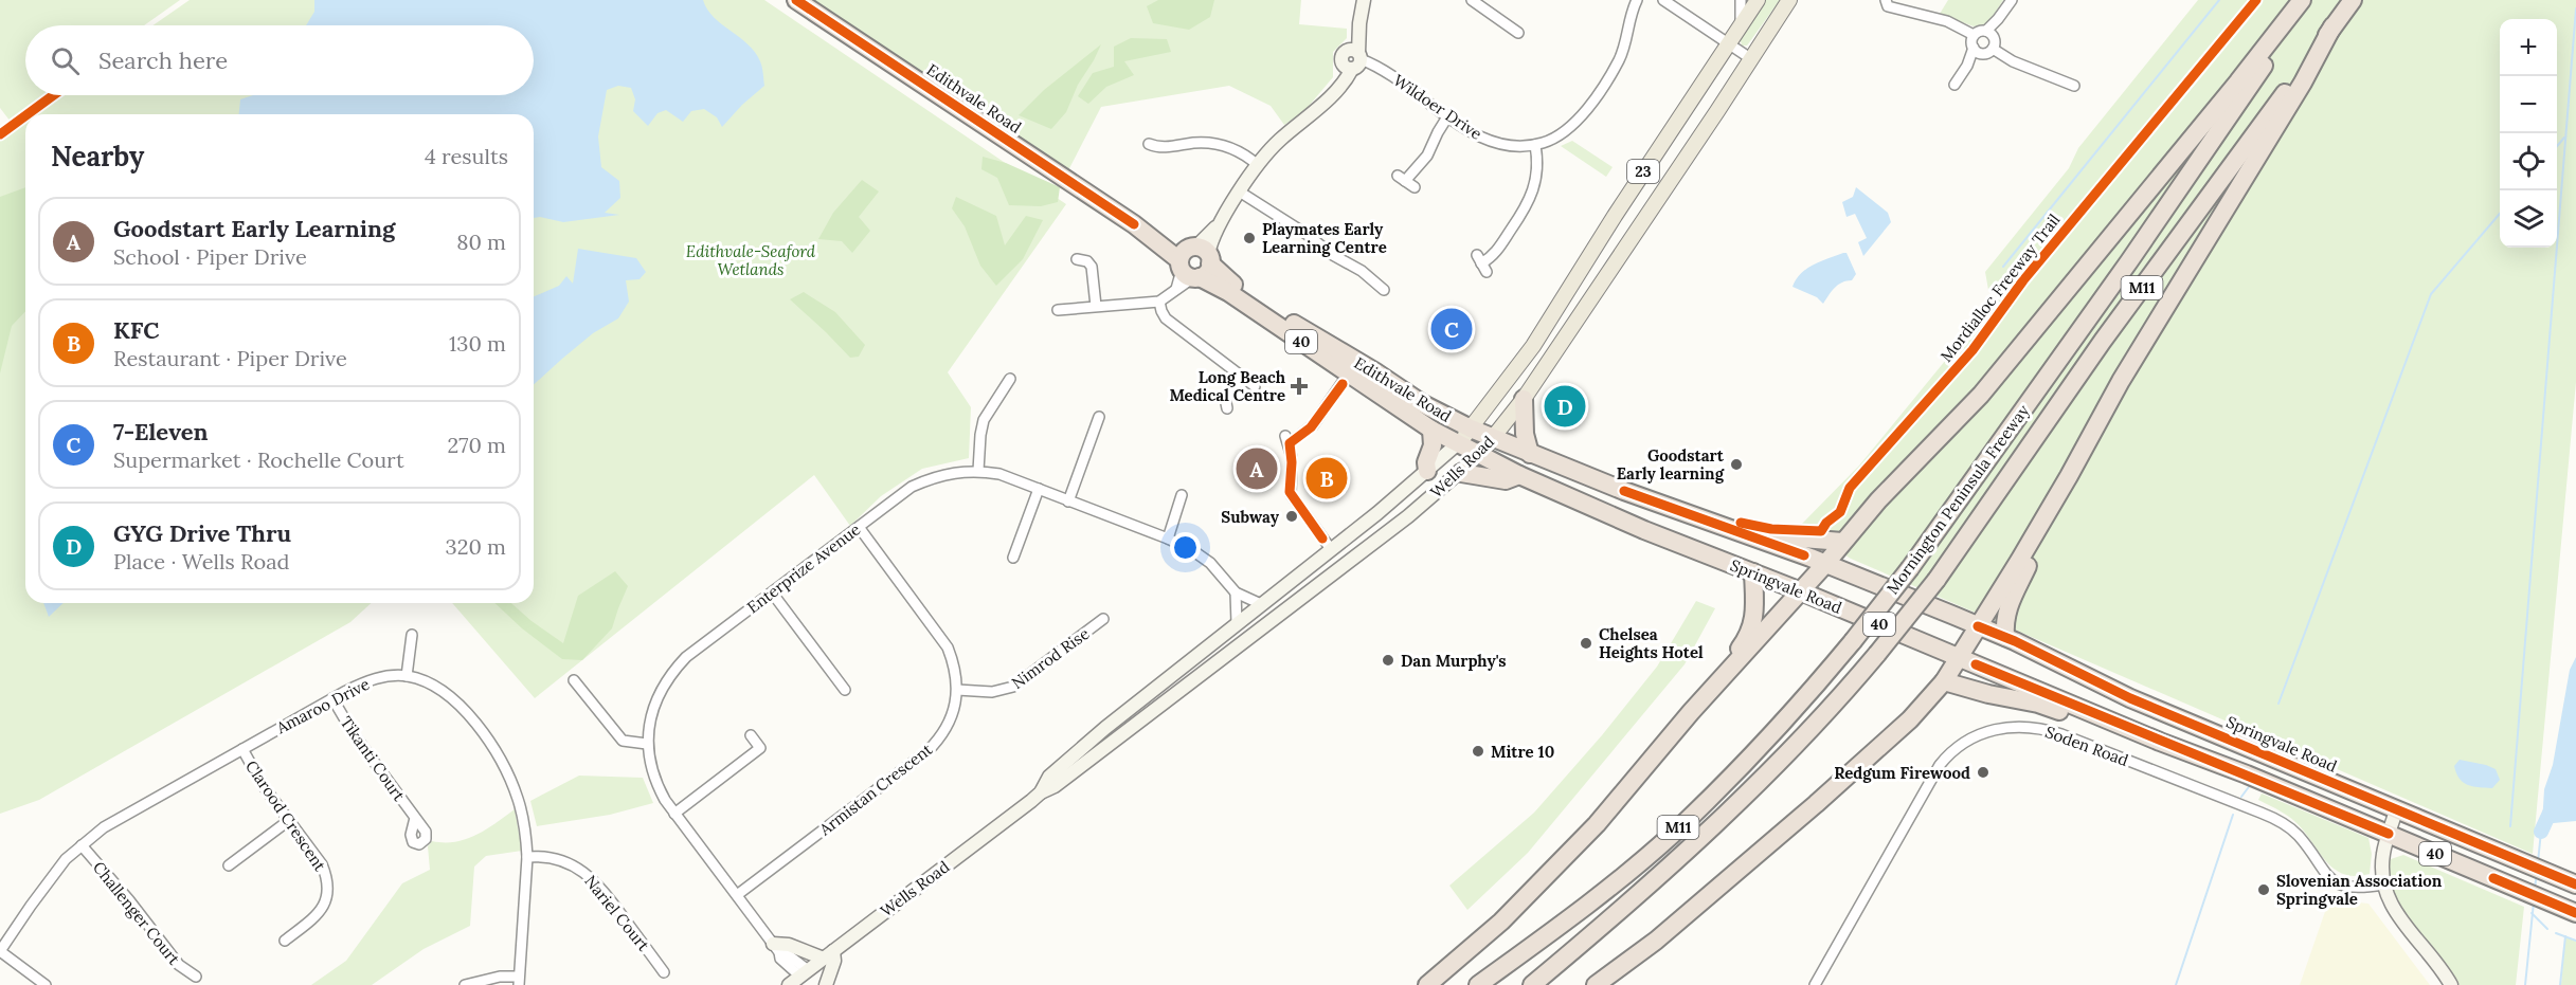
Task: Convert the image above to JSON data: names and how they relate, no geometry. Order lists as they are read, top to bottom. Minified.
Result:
{"streets":{"highway":["Edithvale Road","M11","40","Mornington Peninsula Freeway","Springvale Road"],"main road":["23","Wells Road"],"street":["Wildoer Drive","Enterprize Avenue","Nimrod Rise","Amaroo Drive","Soden Road","Tikanti Court","Armistan Crescent","Clarood Crescent","Challenger Court","Nariel Court"],"cycle path":["Mordialloc Freeway Trail"]},"crossings":[["Edithvale Road","Wells Road"],["Edithvale Road","Springvale Road"],["Wells Road","Enterprize Avenue"],["Wells Road","Springvale Road"],["Enterprize Avenue","Armistan Crescent"],["Nimrod Rise","Armistan Crescent"],["Amaroo Drive","Tikanti Court"],["Amaroo Drive","Clarood Crescent"],["Amaroo Drive","Challenger Court"],["Amaroo Drive","Nariel Court"]],"parks":["Edithvale-Seaford Wetlands"],"places":{"other":["Playmates Early Learning Centre","Goodstart Early learning","Subway","Chelsea Heights Hotel","Dan Murphy's","Mitre 10","Redgum Firewood","Slovenian Association Springvale"],"health":["Long Beach Medical Centre"]},"page":{"map_buttons":["+","−"],"search":"Search here","heading":["Nearby","4 results"],"list":[{"mark":"A","name":"Goodstart Early Learning","note":"School · Piper Drive","value":"80 m"},{"mark":"B","name":"KFC","note":"Restaurant · Piper Drive","value":"130 m"},{"mark":"C","name":"7-Eleven","note":"Supermarket · Rochelle Court","value":"270 m"},{"mark":"D","name":"GYG Drive Thru","note":"Place · Wells Road","value":"320 m"}],"pins":["C","D","A","B"]}}
